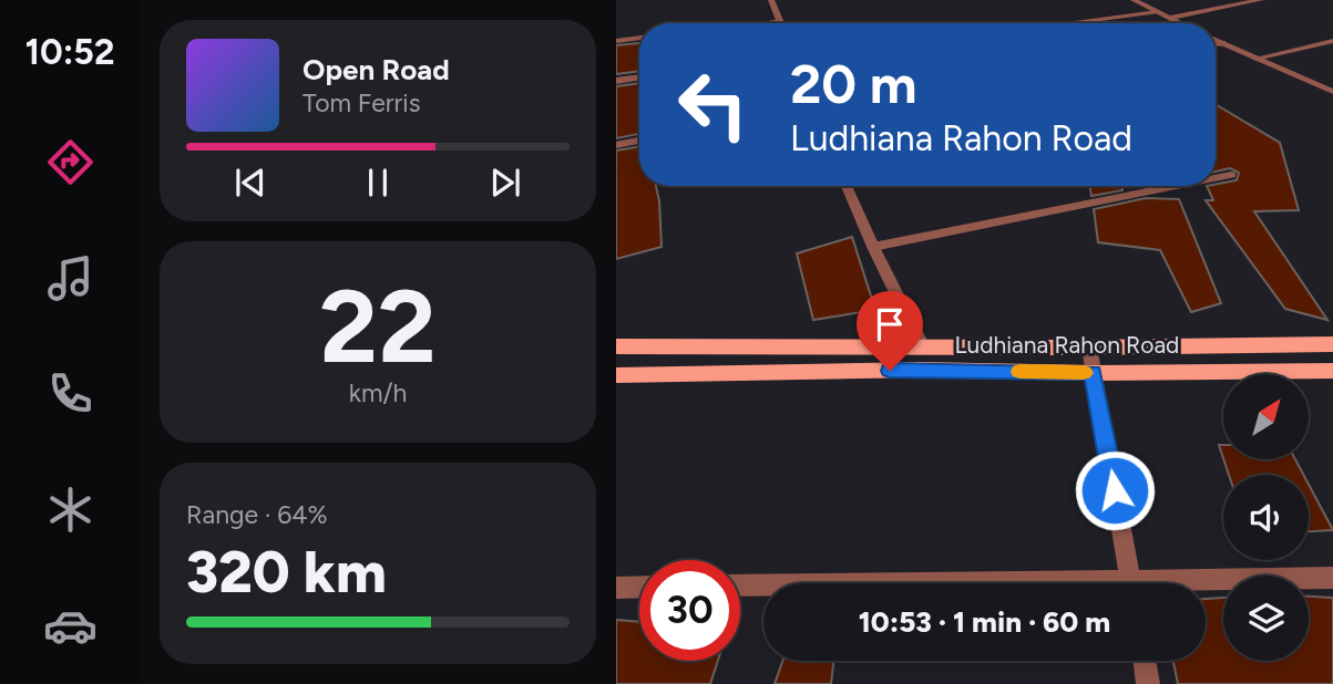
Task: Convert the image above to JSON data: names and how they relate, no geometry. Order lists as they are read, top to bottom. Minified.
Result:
{"streets":{"main road":["Ludhiana Rahon Road"]},"north":"top right","page":{"tabs":"10:52","turn":["20 m","Ludhiana Rahon Road"],"song":["Open Road","Tom Ferris"],"tile":[["22","km/h"],["Range · 64%","320 km"]],"limit":"30","trip":"10:53 · 1 min · 60 m"}}
